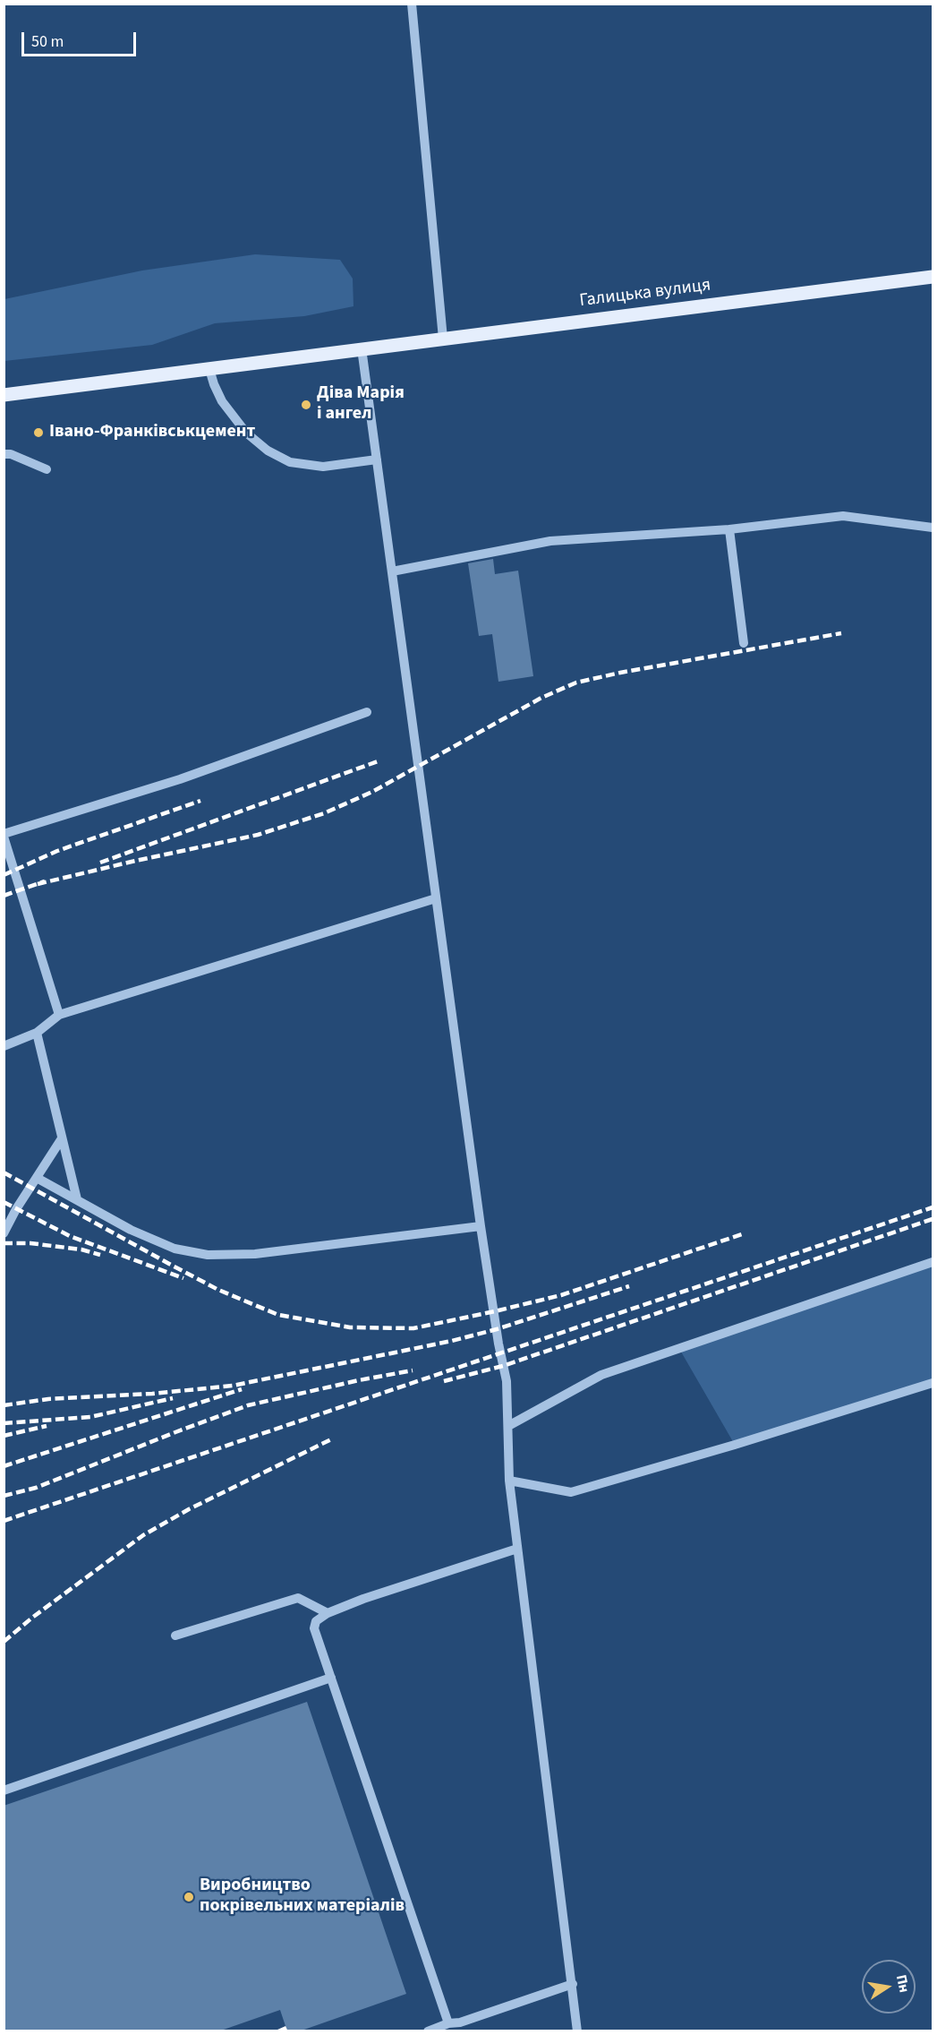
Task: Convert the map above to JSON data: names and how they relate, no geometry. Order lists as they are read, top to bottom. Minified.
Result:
{"streets":{"main road":["Галицька вулиця"]},"places":["Діва Марія і ангел","Івано-Франківськцемент","Виробництво покрівельних матеріалів"],"scale_bar":"50 m","north":"right"}
